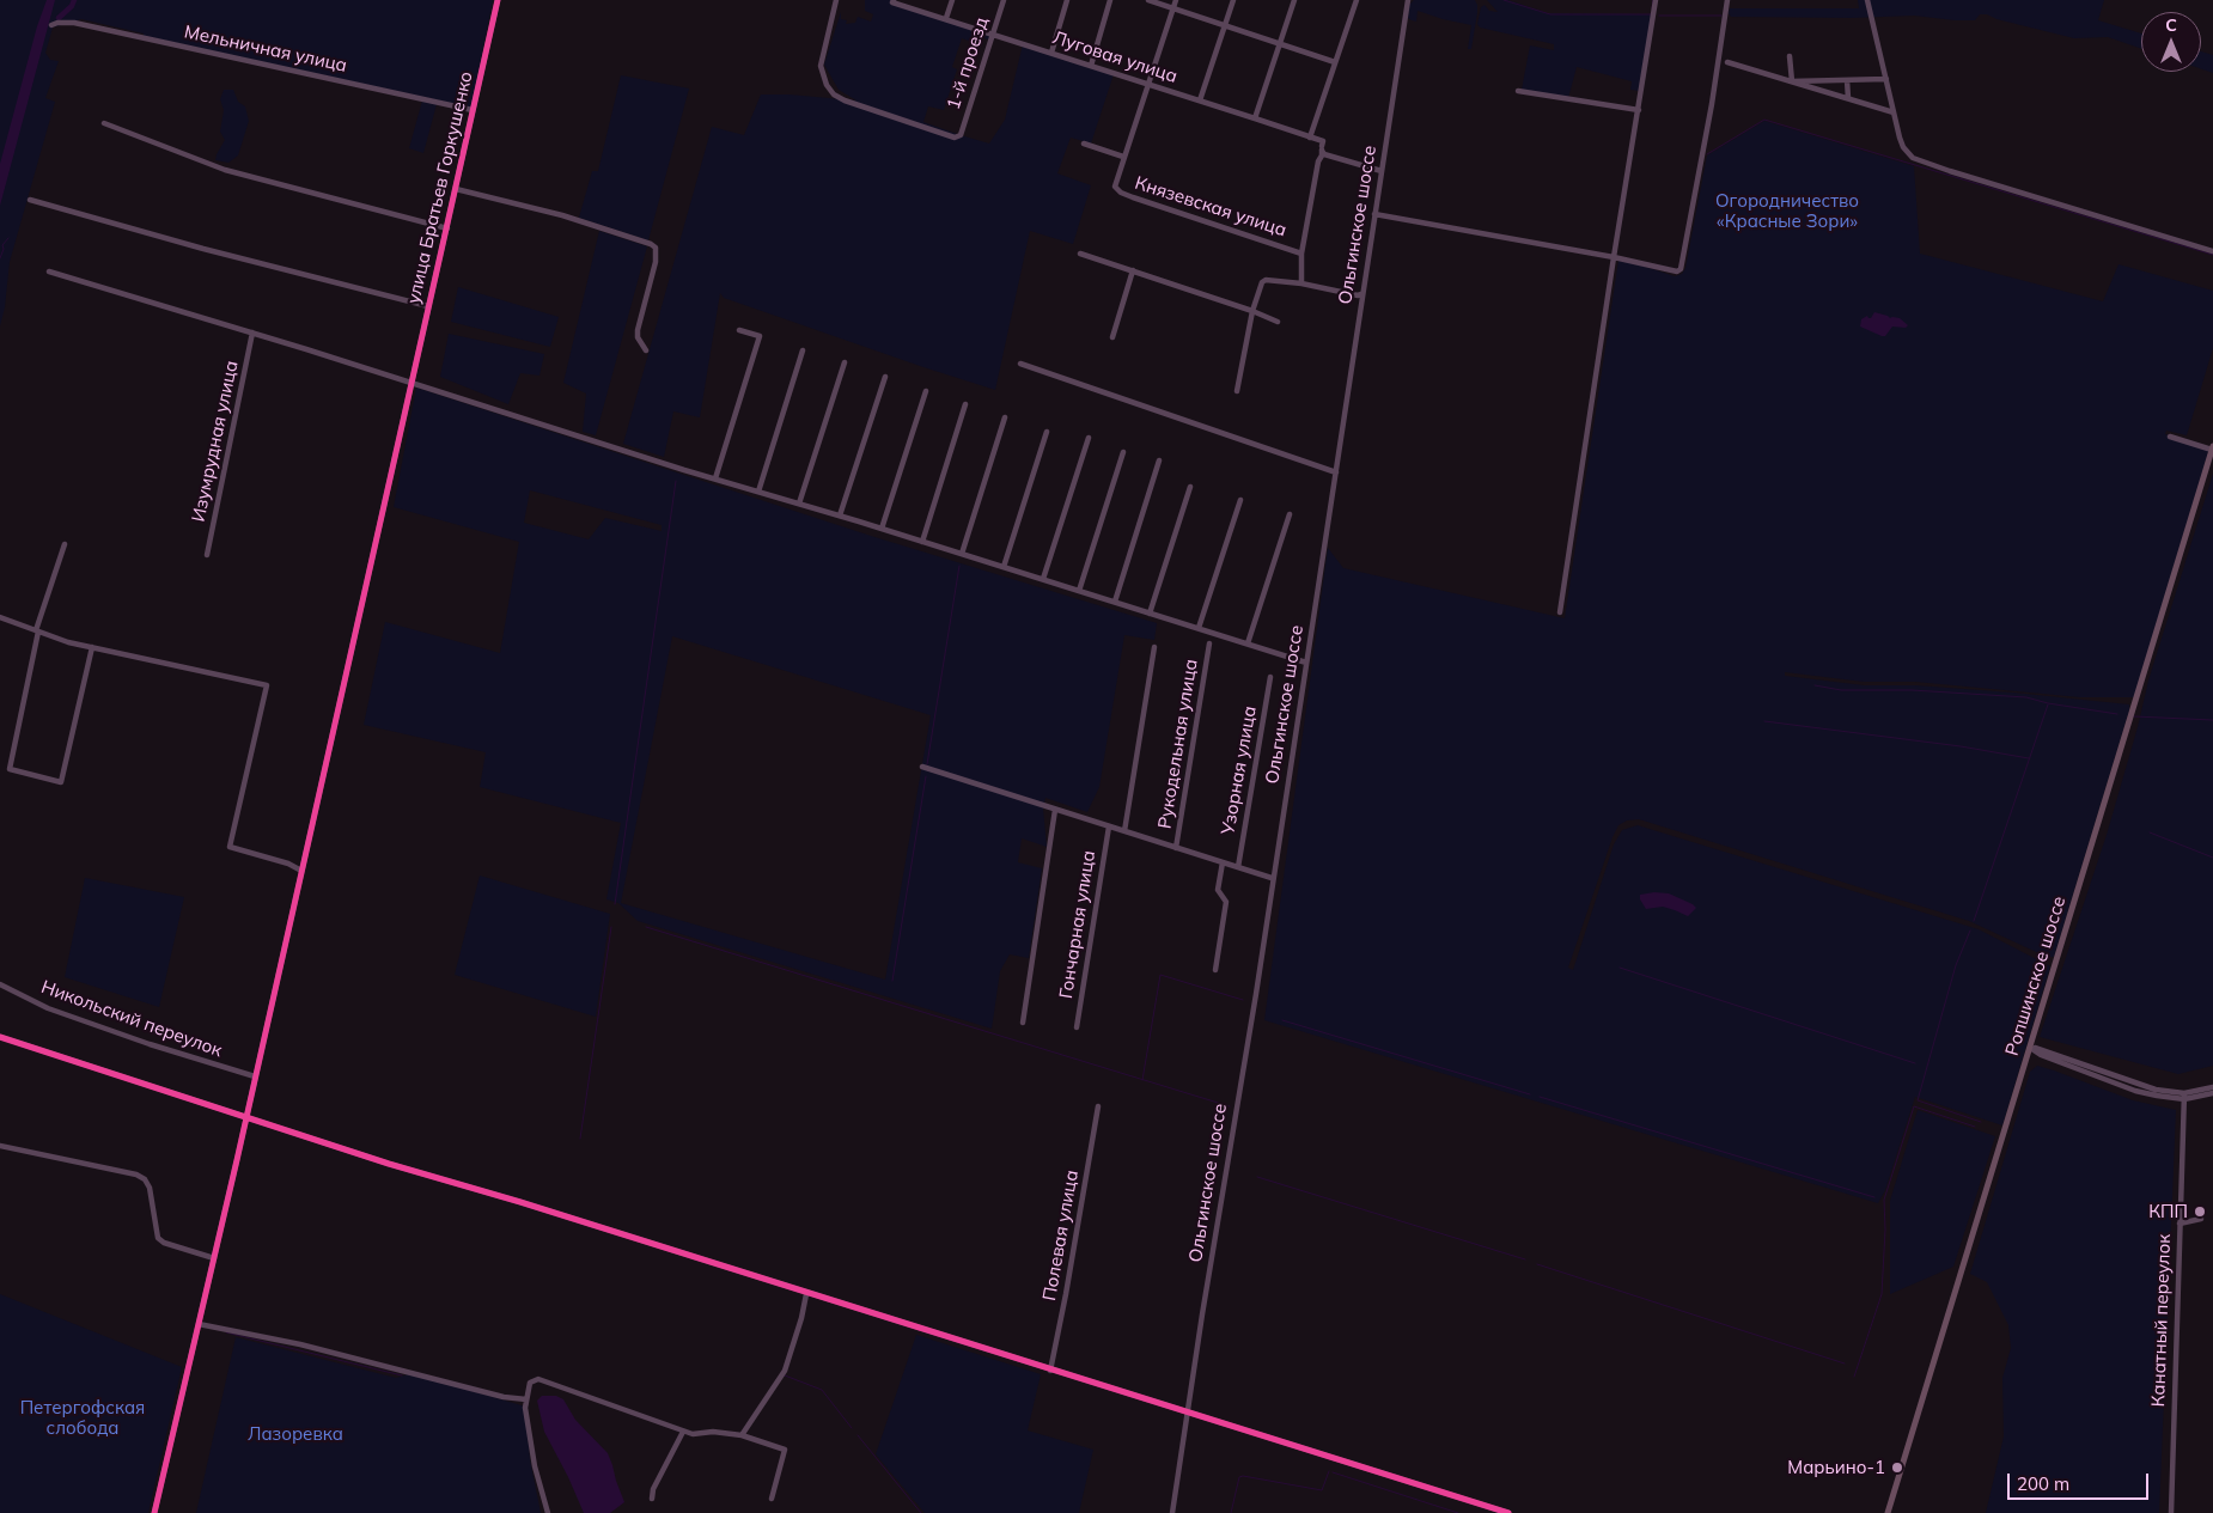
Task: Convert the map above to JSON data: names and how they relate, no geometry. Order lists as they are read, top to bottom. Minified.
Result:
{"streets":{"main road":["Ропшинское шоссе"],"street":["Мельничная улица","Луговая улица","1-й проезд","улица Братьев Горкушенко","Князевская улица","Ольгинское шоссе","Изумрудная улица","Рукодельная улица","Узорная улица","Гончарная улица","Никольский переулок","Полевая улица","Канатный переулок"]},"crossings":[["Мельничная улица","улица Братьев Горкушенко"],["Луговая улица","1-й проезд"],["Луговая улица","Ольгинское шоссе"],["улица Братьев Горкушенко","Никольский переулок"]],"parks":["Огородничество «Красные Зори»","Петергофская слобода","Лазоревка"],"places":["КПП","Марьино-1"],"scale_bar":"200 m","north":"top"}
